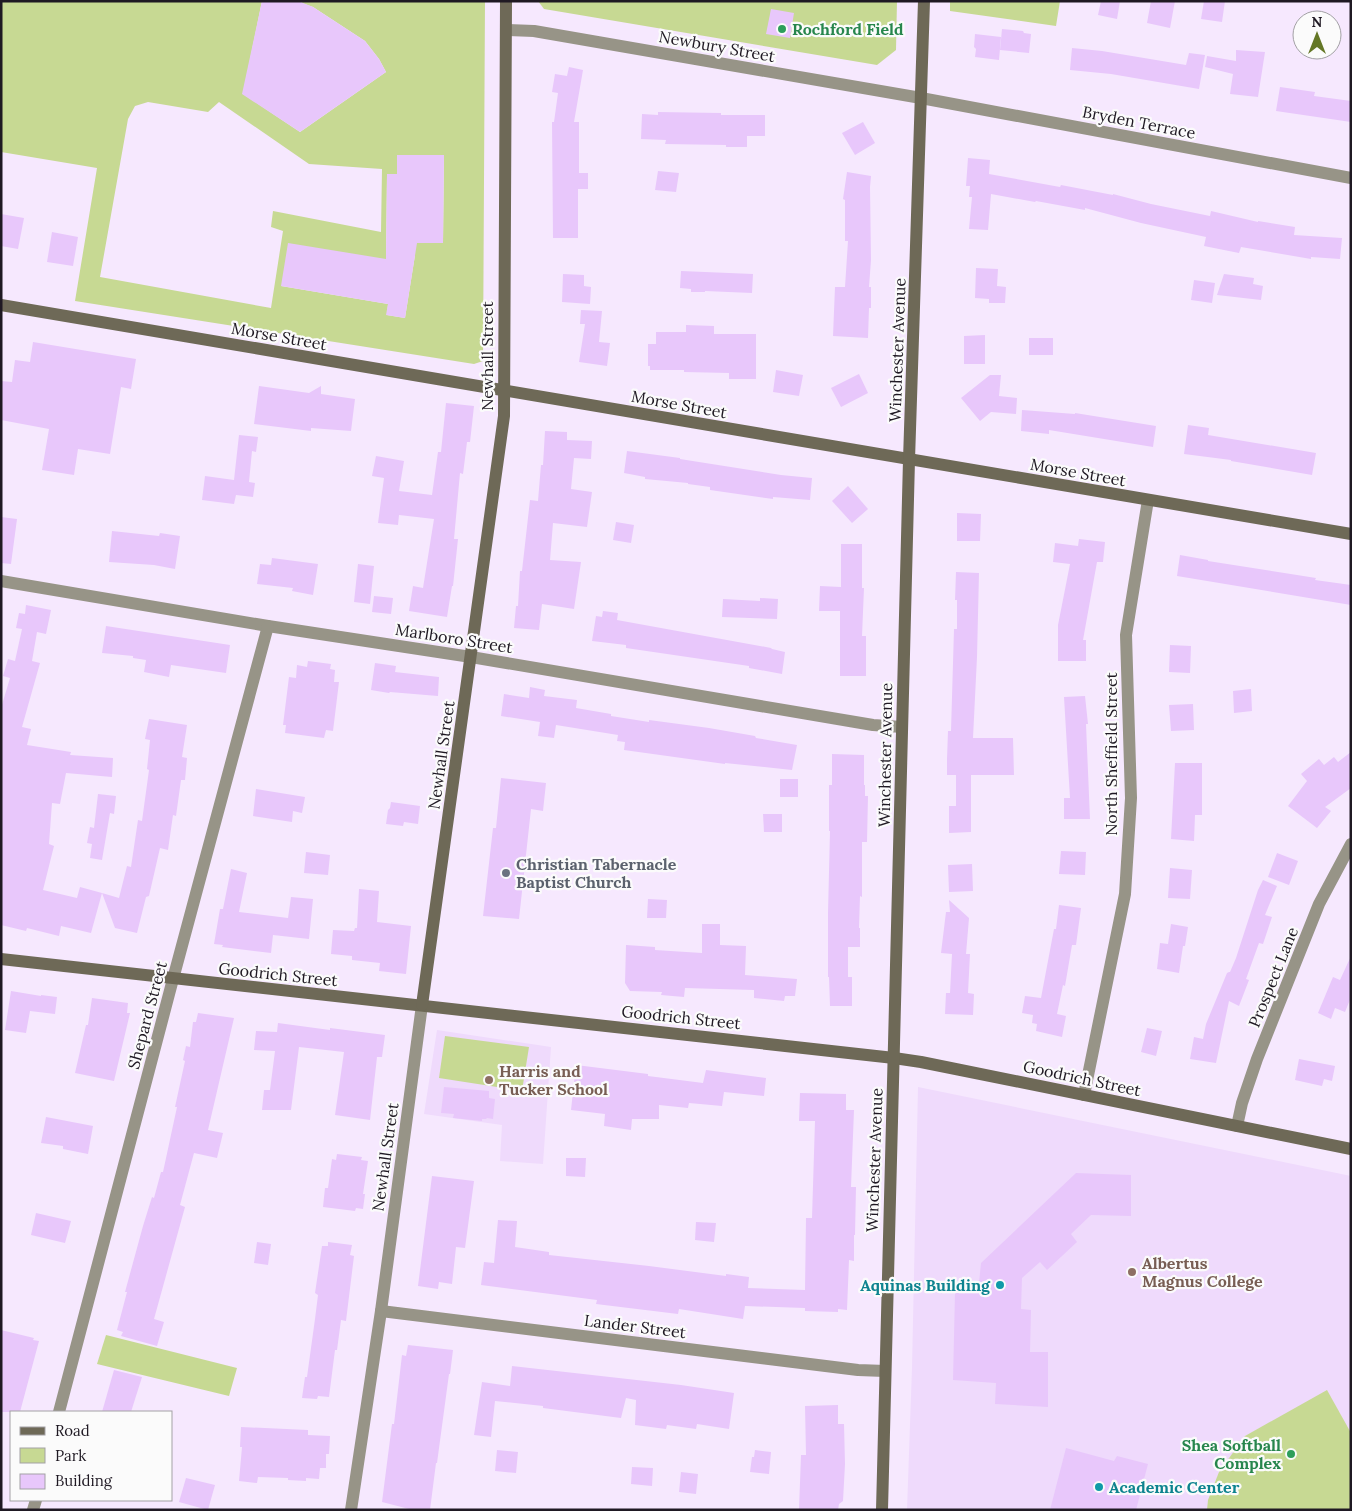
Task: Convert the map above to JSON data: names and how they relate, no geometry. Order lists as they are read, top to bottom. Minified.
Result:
{"streets":{"main road":["Morse Street","Winchester Avenue","Newhall Street","Goodrich Street"],"street":["Newbury Street","Bryden Terrace","Marlboro Street","North Sheffield Street","Prospect Lane","Shepard Street","Lander Street"]},"crossings":[["Newbury Street","Bryden Terrace"],["Newbury Street","Winchester Avenue"],["Newbury Street","Newhall Street"],["Bryden Terrace","Winchester Avenue"],["Morse Street","Winchester Avenue"],["Morse Street","Newhall Street"],["Morse Street","North Sheffield Street"],["Winchester Avenue","Marlboro Street"],["Winchester Avenue","Goodrich Street"],["Winchester Avenue","Lander Street"],["Newhall Street","Marlboro Street"],["Newhall Street","Goodrich Street"],["Newhall Street","Lander Street"],["Marlboro Street","Shepard Street"],["North Sheffield Street","Goodrich Street"],["Goodrich Street","Prospect Lane"],["Goodrich Street","Shepard Street"]],"places":["Rochford Field","Christian Tabernacle Baptist Church","Harris and Tucker School","Albertus Magnus College","Aquinas Building","Shea Softball Complex","Academic Center"],"legend":["Road","Park","Building"],"north":"top"}
